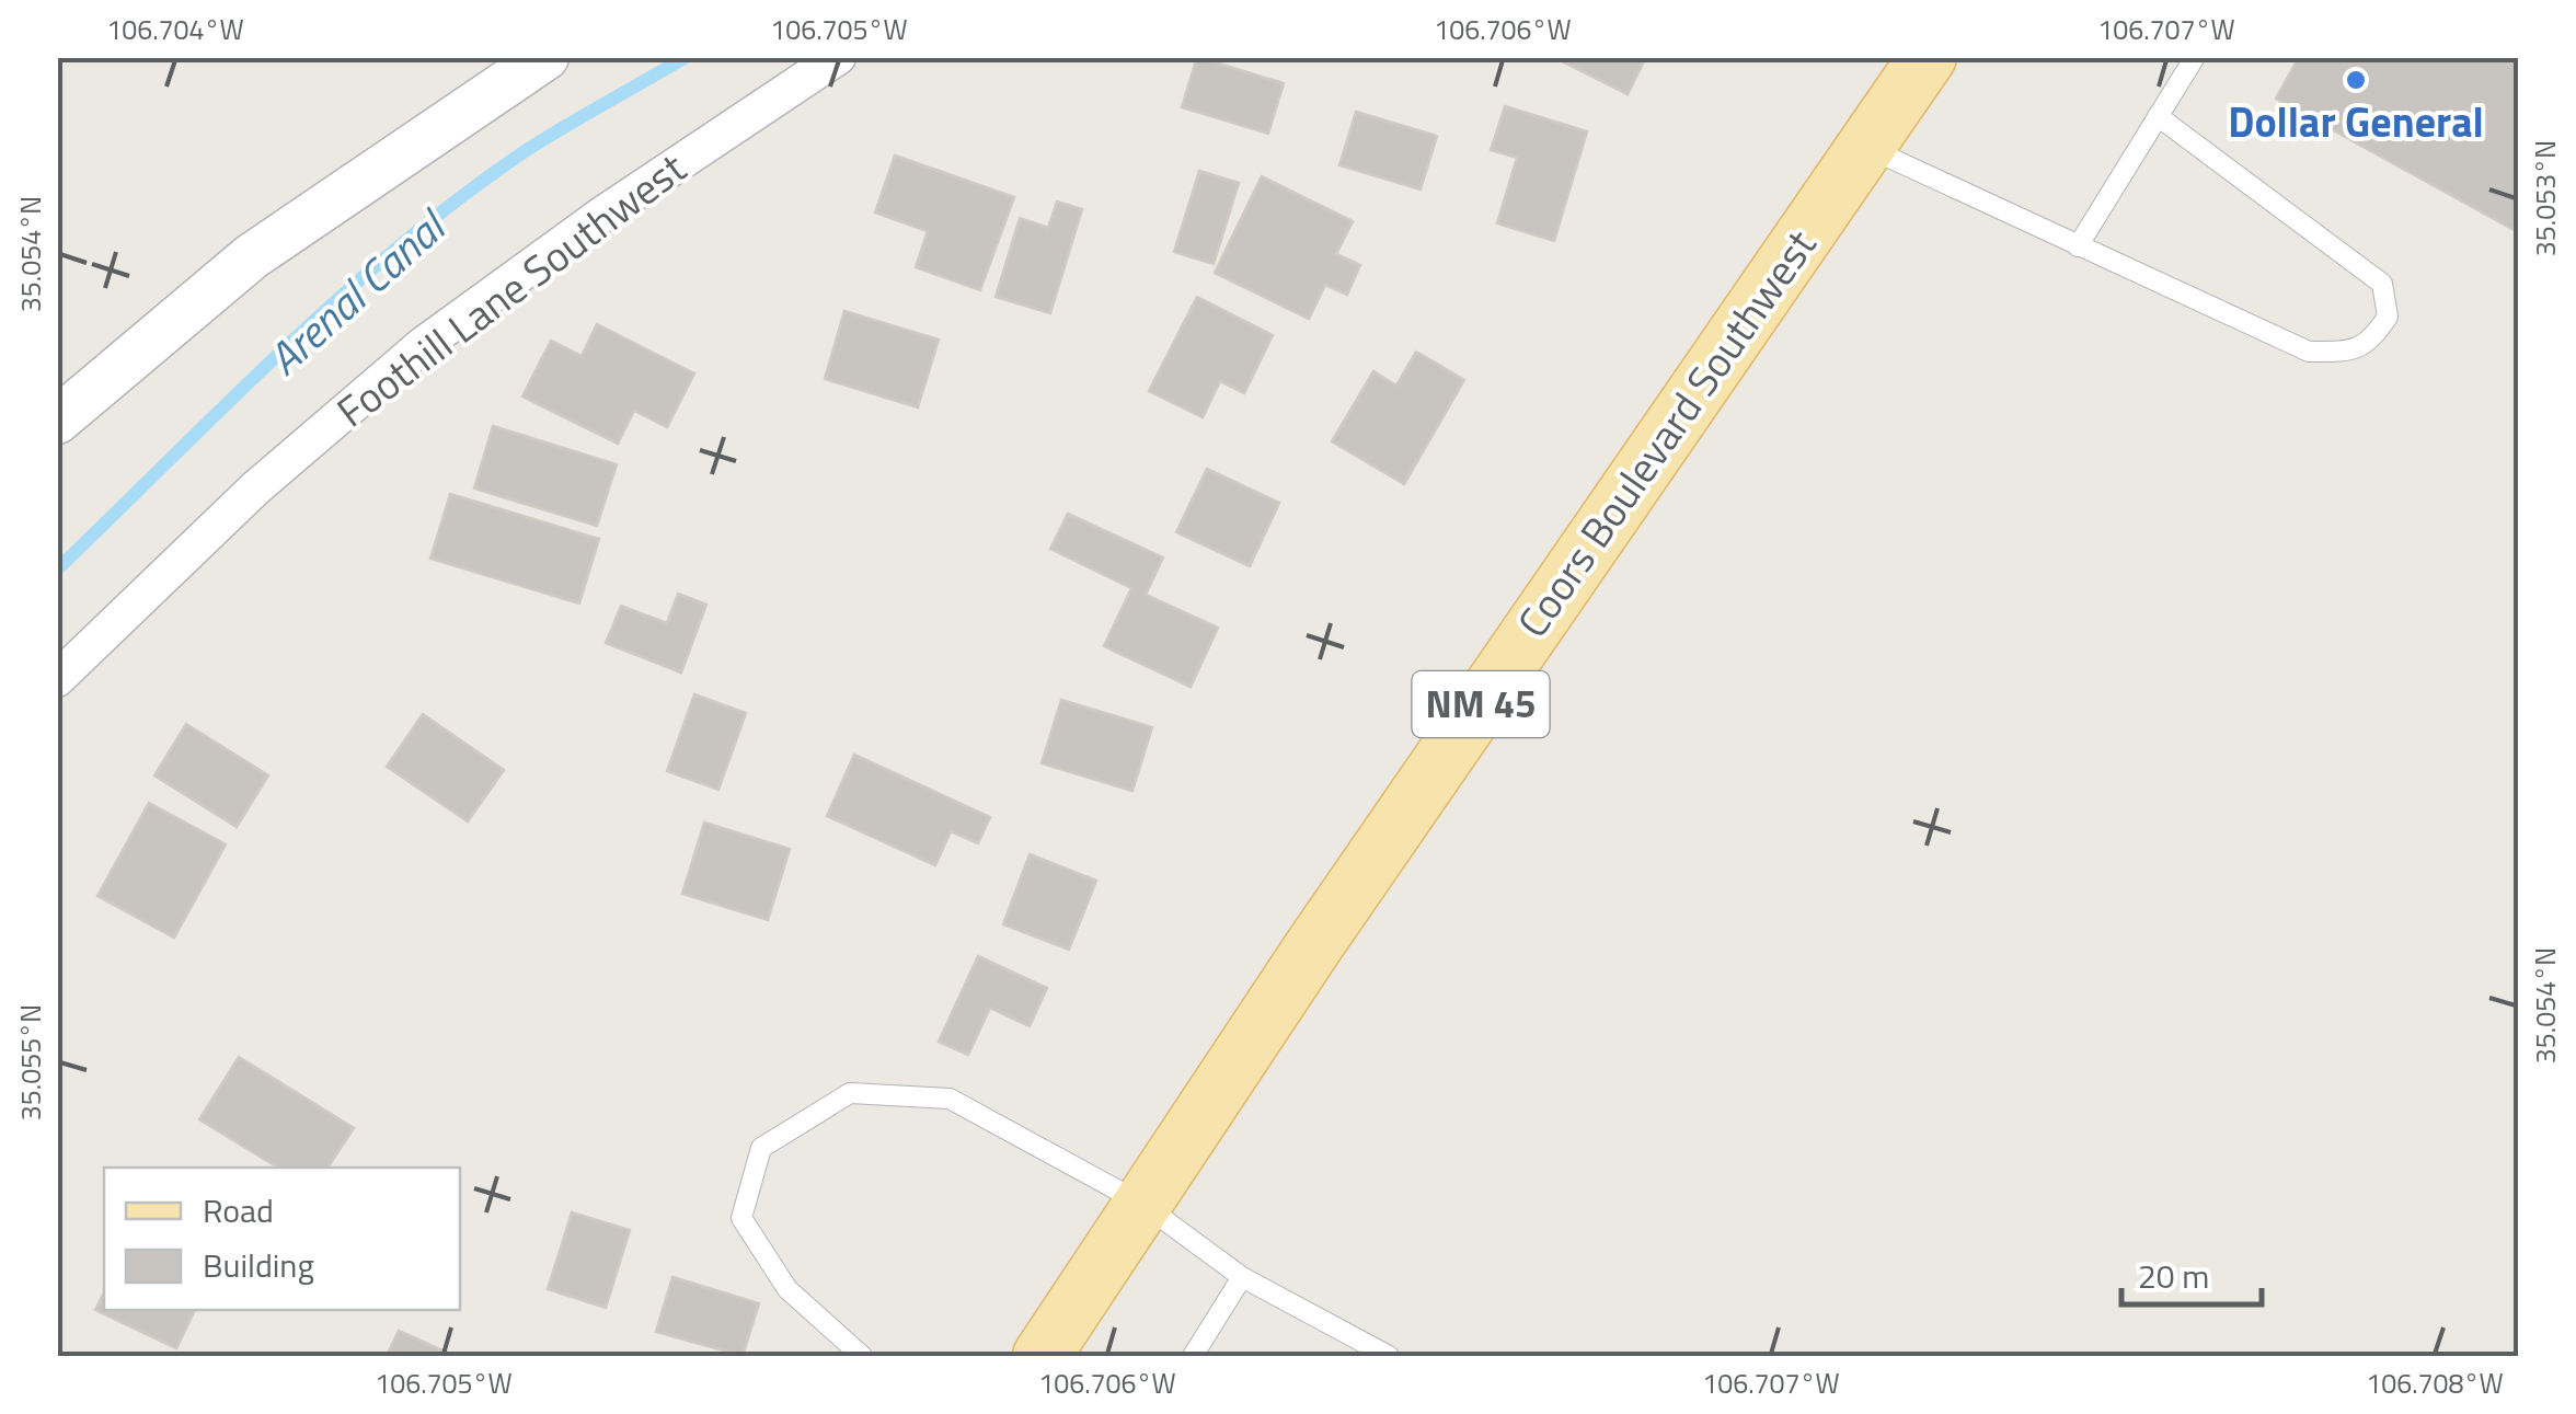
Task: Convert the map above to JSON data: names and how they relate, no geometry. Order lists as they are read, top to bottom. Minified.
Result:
{"streets":{"main road":["Coors Boulevard Southwest","NM 45"],"street":["Foothill Lane Southwest"]},"water":["Arenal Canal"],"places":["Dollar General"],"legend":["Road","Building"],"scale_bar":"20 m","coordinates":["106.704°W","106.705°W","106.706°W","106.707°W","35.053°N","35.054°N","35.055°N","106.708°W"]}
